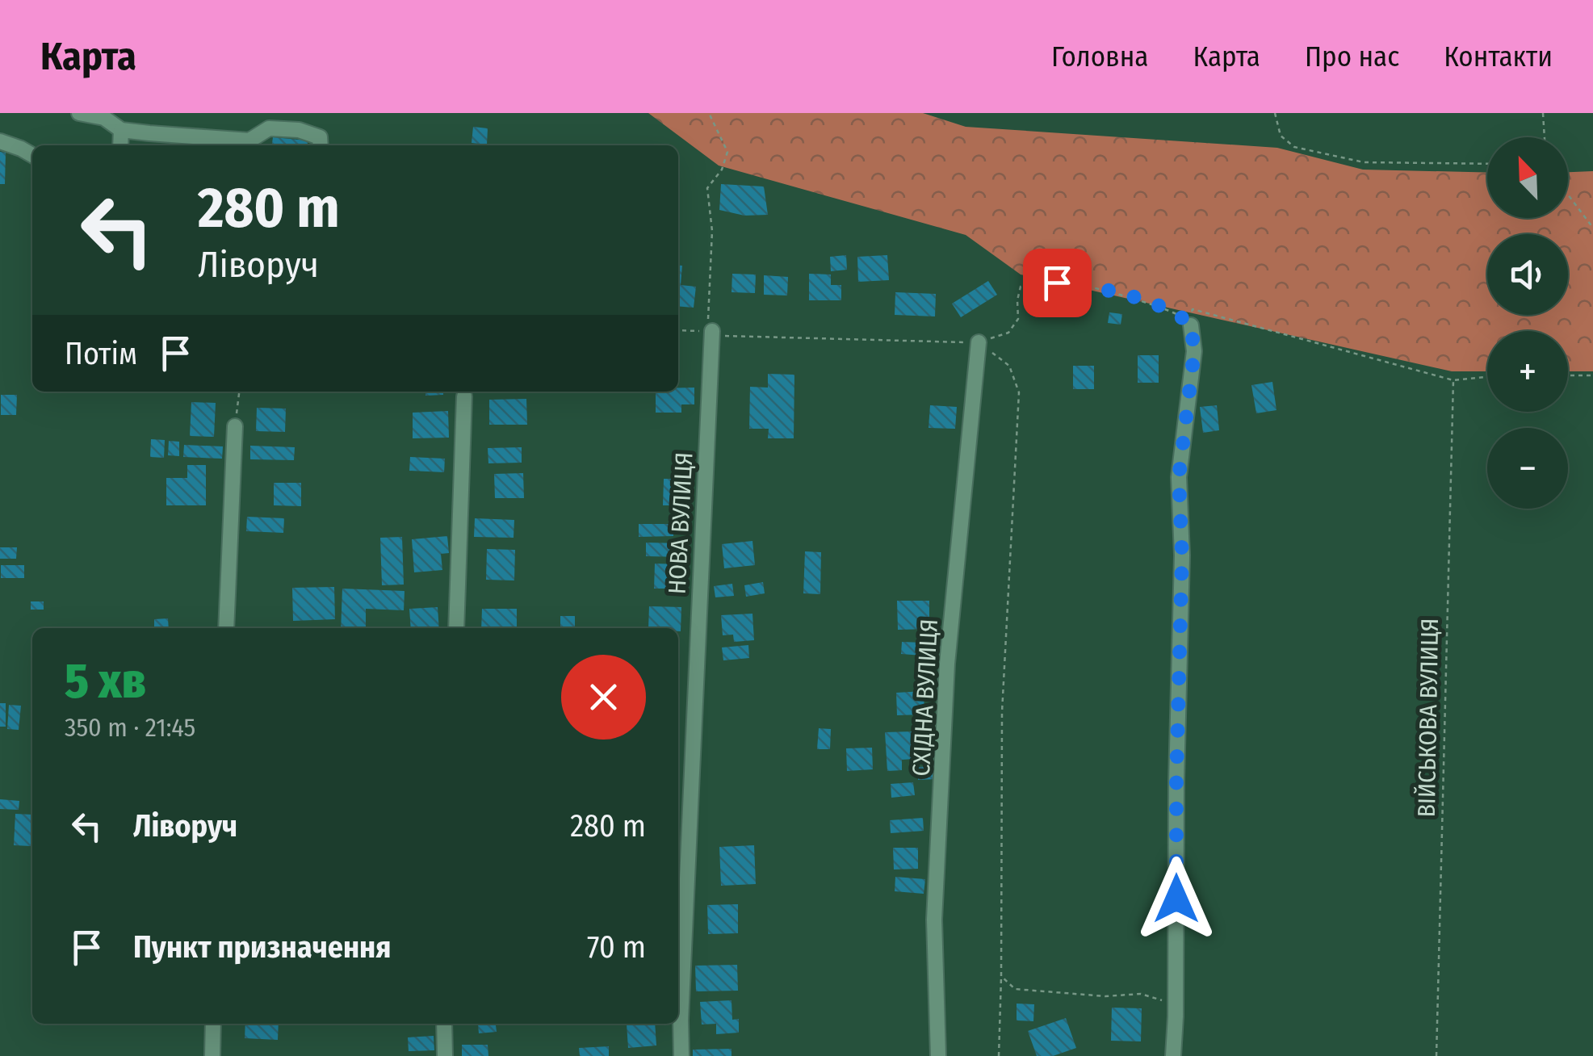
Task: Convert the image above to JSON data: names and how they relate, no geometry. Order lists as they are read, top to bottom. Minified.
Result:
{"streets":{"street":["НОВА ВУЛИЦЯ","СХІДНА ВУЛИЦЯ"],"path":["ВІЙСЬКОВА ВУЛИЦЯ"]},"north":"top left","page":{"header":"Карта","nav":["Головна","Карта","Про нас","Контакти"],"map_buttons":["+","−"],"turn":["280 m","Ліворуч"],"then":"Потім","heading":["5 хв","350 m · 21:45"],"list":[{"name":"Ліворуч","value":"280 m"},{"name":"Пункт призначення","value":"70 m"}]}}
